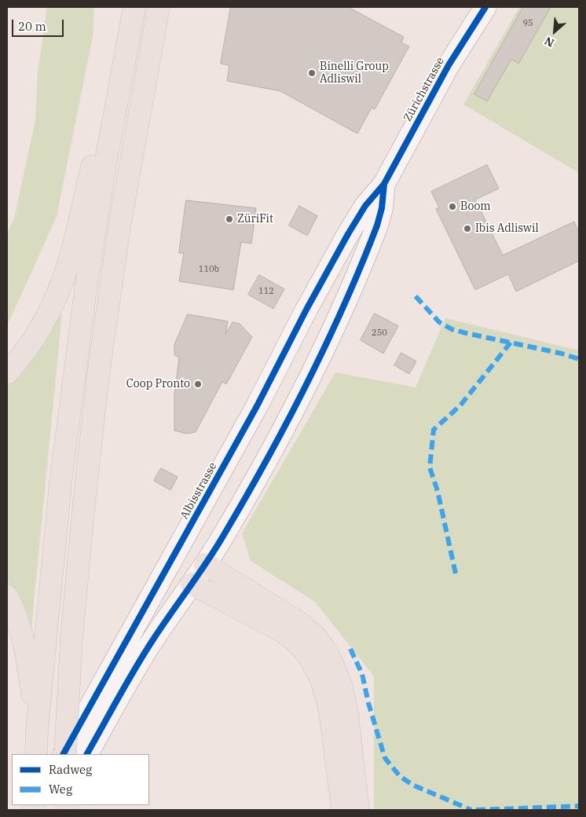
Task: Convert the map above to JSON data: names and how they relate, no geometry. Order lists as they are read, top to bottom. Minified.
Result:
{"streets":{"main road":["Zürichstrasse","Albisstrasse"]},"crossings":[["Zürichstrasse","Albisstrasse"]],"places":["Binelli Group Adliswil","Boom","ZüriFit","Ibis Adliswil","Coop Pronto"],"house_numbers":["95","110b","112","250"],"legend":["Radweg","Weg"],"scale_bar":"20 m","north":"bottom left"}
